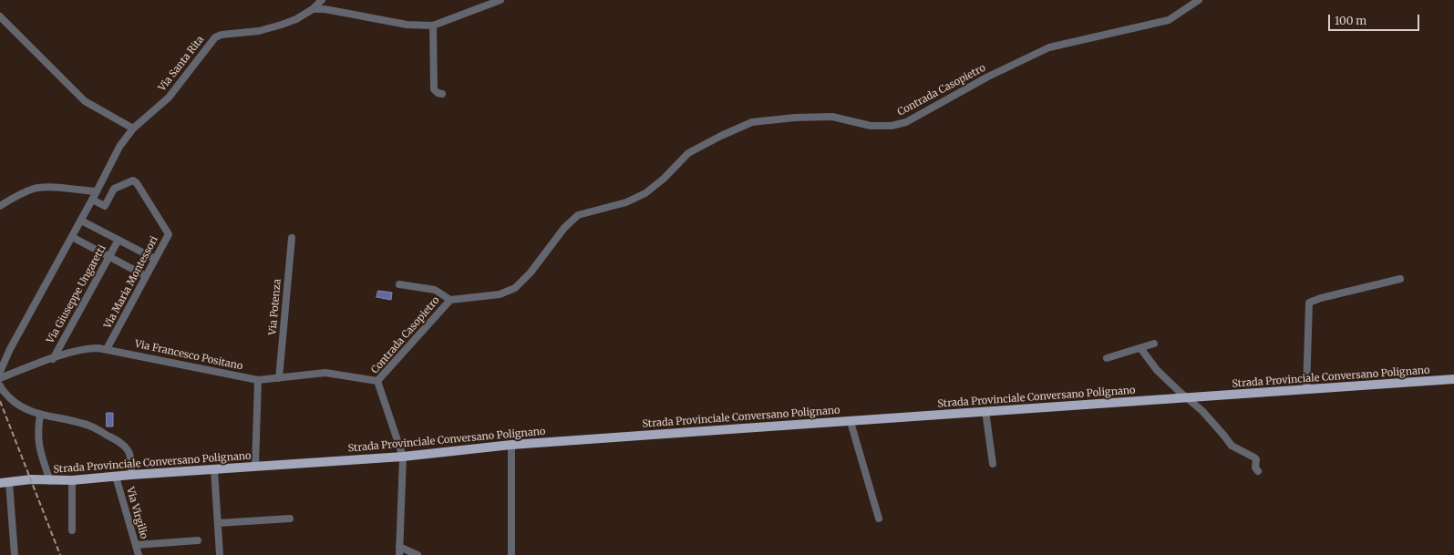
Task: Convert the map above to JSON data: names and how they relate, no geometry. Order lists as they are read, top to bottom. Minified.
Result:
{"streets":{"main road":["Strada Provinciale Conversano Polignano"],"street":["Via Santa Rita","Contrada Casopietro","Via Maria Montessori","Via Giuseppe Ungaretti","Via Potenza","Via Francesco Positano","Via Virgilio"]},"crossings":[["Via Santa Rita","Via Maria Montessori"],["Contrada Casopietro","Via Francesco Positano"],["Contrada Casopietro","Strada Provinciale Conversano Polignano"],["Via Maria Montessori","Via Francesco Positano"],["Via Giuseppe Ungaretti","Via Francesco Positano"],["Via Potenza","Via Francesco Positano"],["Strada Provinciale Conversano Polignano","Via Virgilio"]],"scale_bar":"100 m"}
